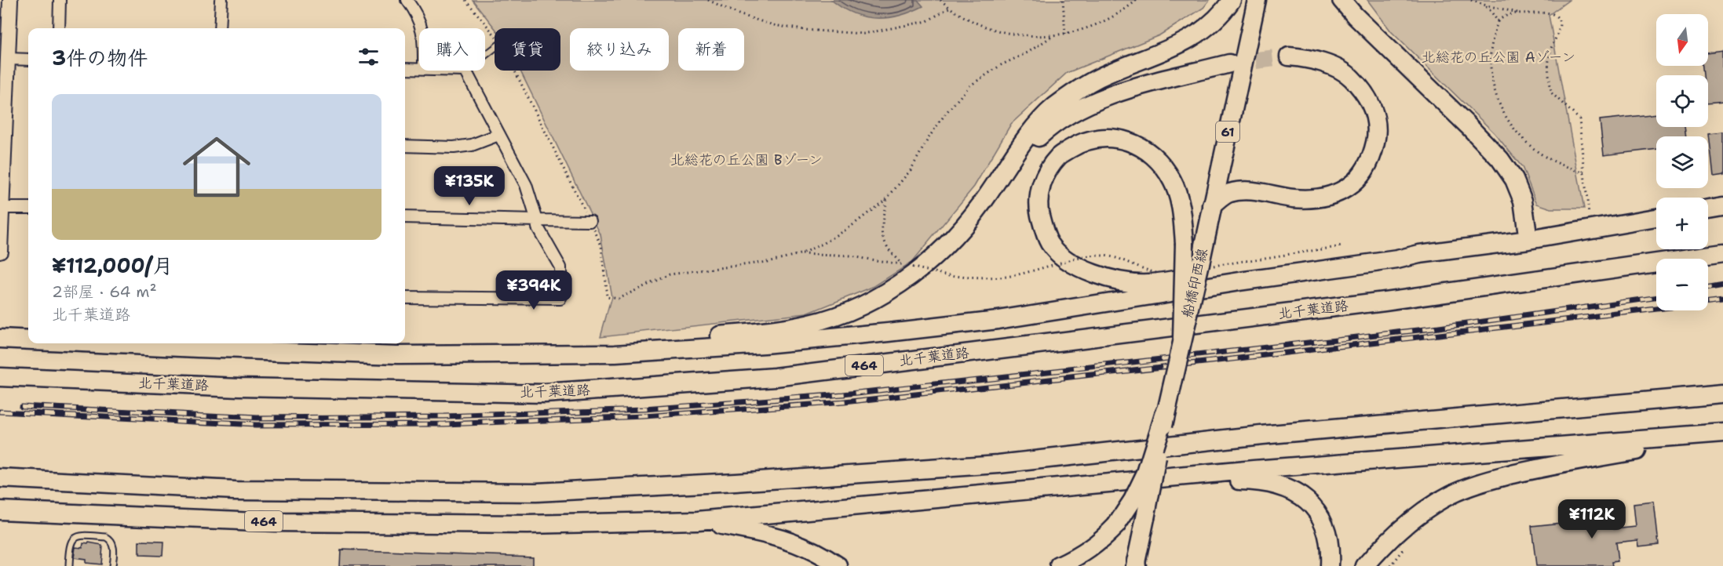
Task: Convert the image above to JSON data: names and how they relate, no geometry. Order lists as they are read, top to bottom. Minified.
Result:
{"streets":{"main road":["61","船橋印西線","北千葉道路","464"]},"parks":["北総花の丘公園 Aゾーン","北総花の丘公園 Bゾーン"],"north":"bottom","page":{"map_buttons":["+","−"],"chip":["購入","賃貸","絞り込み","新着"],"heading":"3件の物件","list":[{"name":"¥112,000/月","note":"2部屋 · 64 m² · 北千葉道路"}],"price":["¥135K","¥394K","¥112K"]}}
